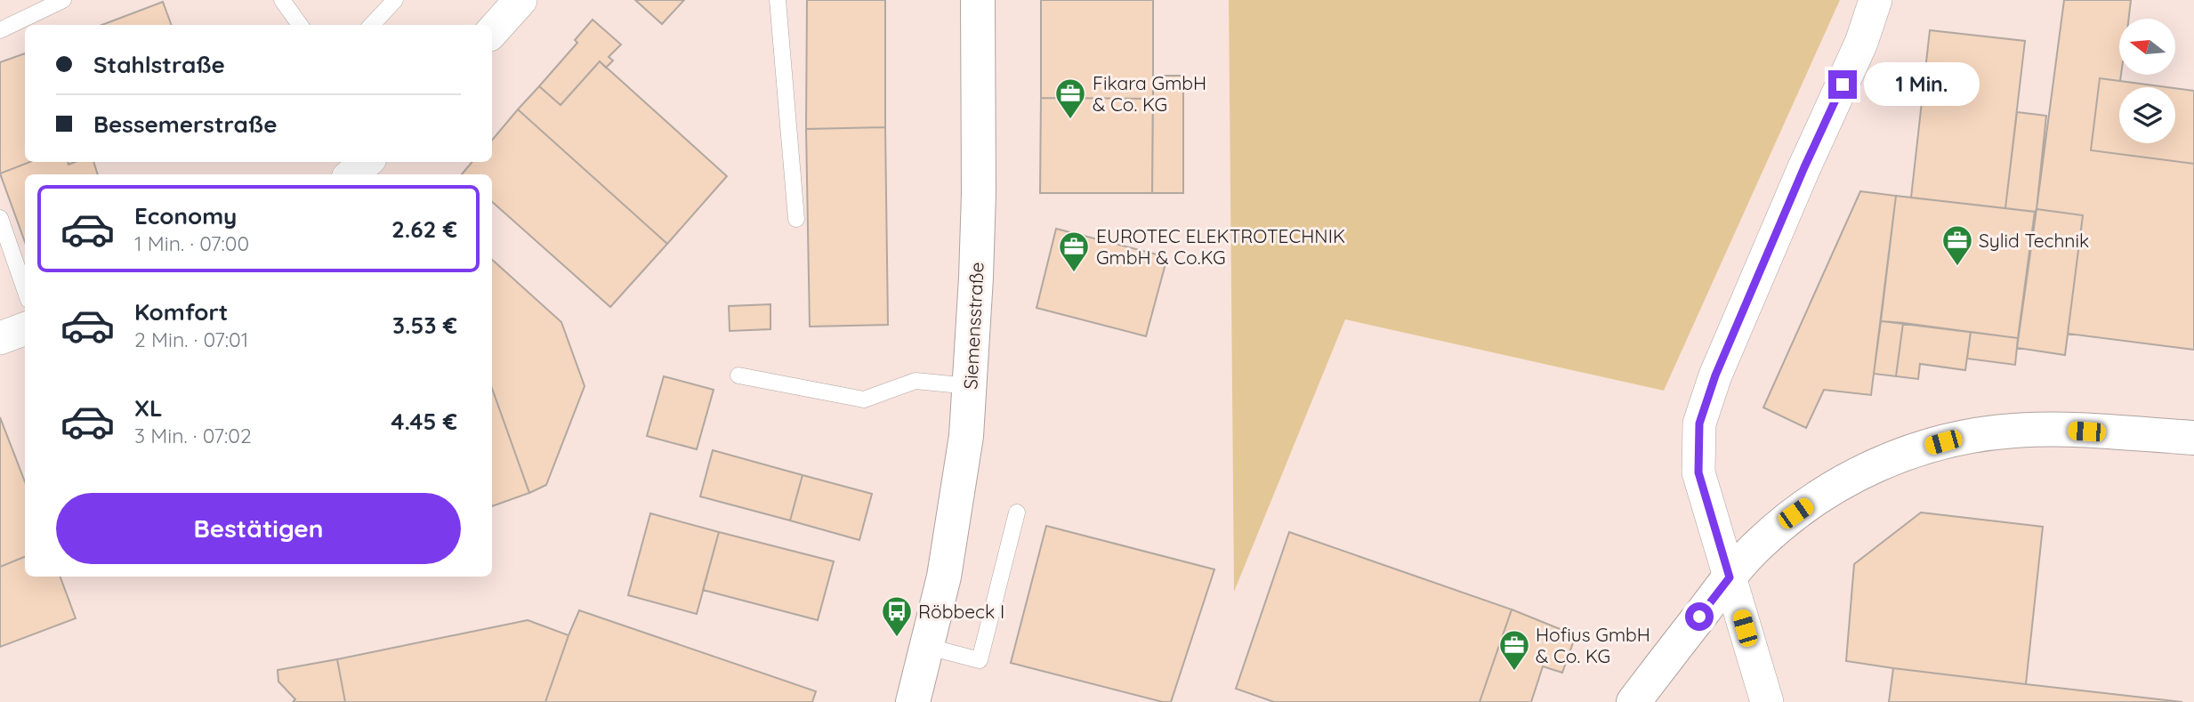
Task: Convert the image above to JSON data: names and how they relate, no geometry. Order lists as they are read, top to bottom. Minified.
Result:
{"streets":{"street":["Siemensstraße"]},"places":{"office":["Fikara GmbH & Co. KG","Sylid Technik","EUROTEC ELEKTROTECHNIK GmbH & Co.KG","Hofius GmbH & Co. KG"],"bus stop":["Röbbeck I"]},"north":"left","page":{"banner":["Stahlstraße","Bessemerstraße"],"bubble":"1 Min.","list":[{"name":"Economy","note":"1 Min. · 07:00","value":"2.62 €"},{"name":"Komfort","note":"2 Min. · 07:01","value":"3.53 €"},{"name":"XL","note":"3 Min. · 07:02","value":"4.45 €"}],"buttons":"Bestätigen"}}
